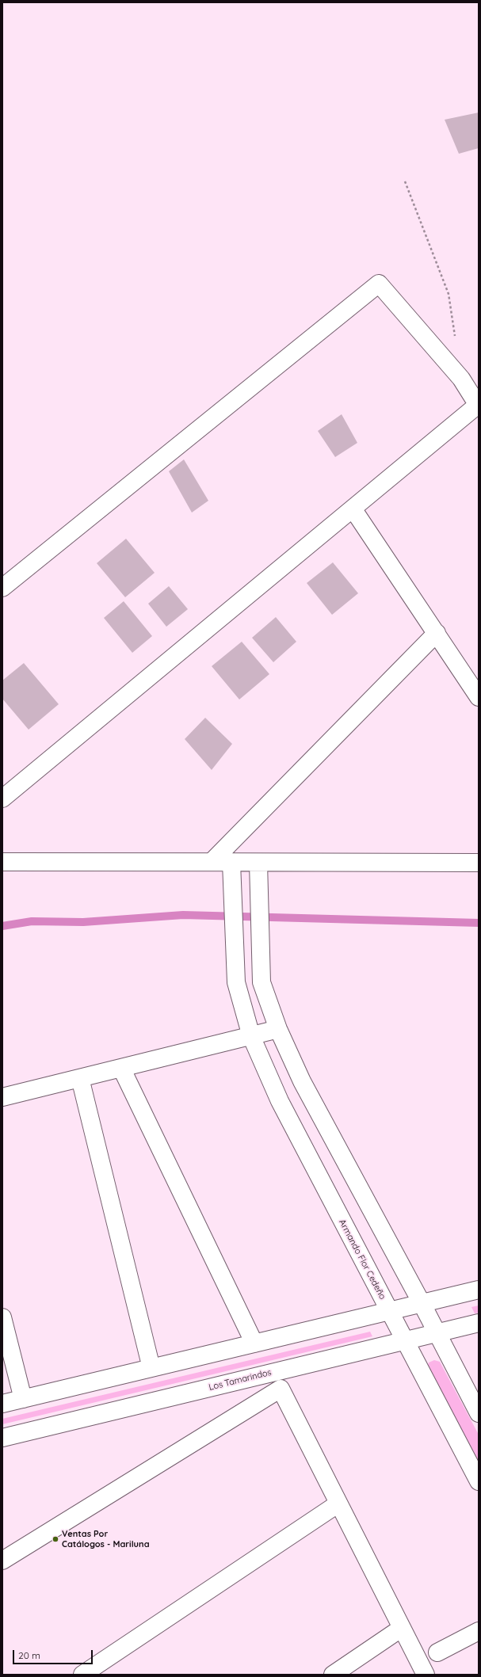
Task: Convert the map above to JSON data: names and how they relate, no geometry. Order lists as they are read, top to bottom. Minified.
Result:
{"streets":{"street":["Armando Flor Cedeño","Los Tamarindos"]},"crossings":[["Armando Flor Cedeño","Los Tamarindos"]],"places":["Ventas Por Catálogos - Mariluna"],"scale_bar":"20 m"}
